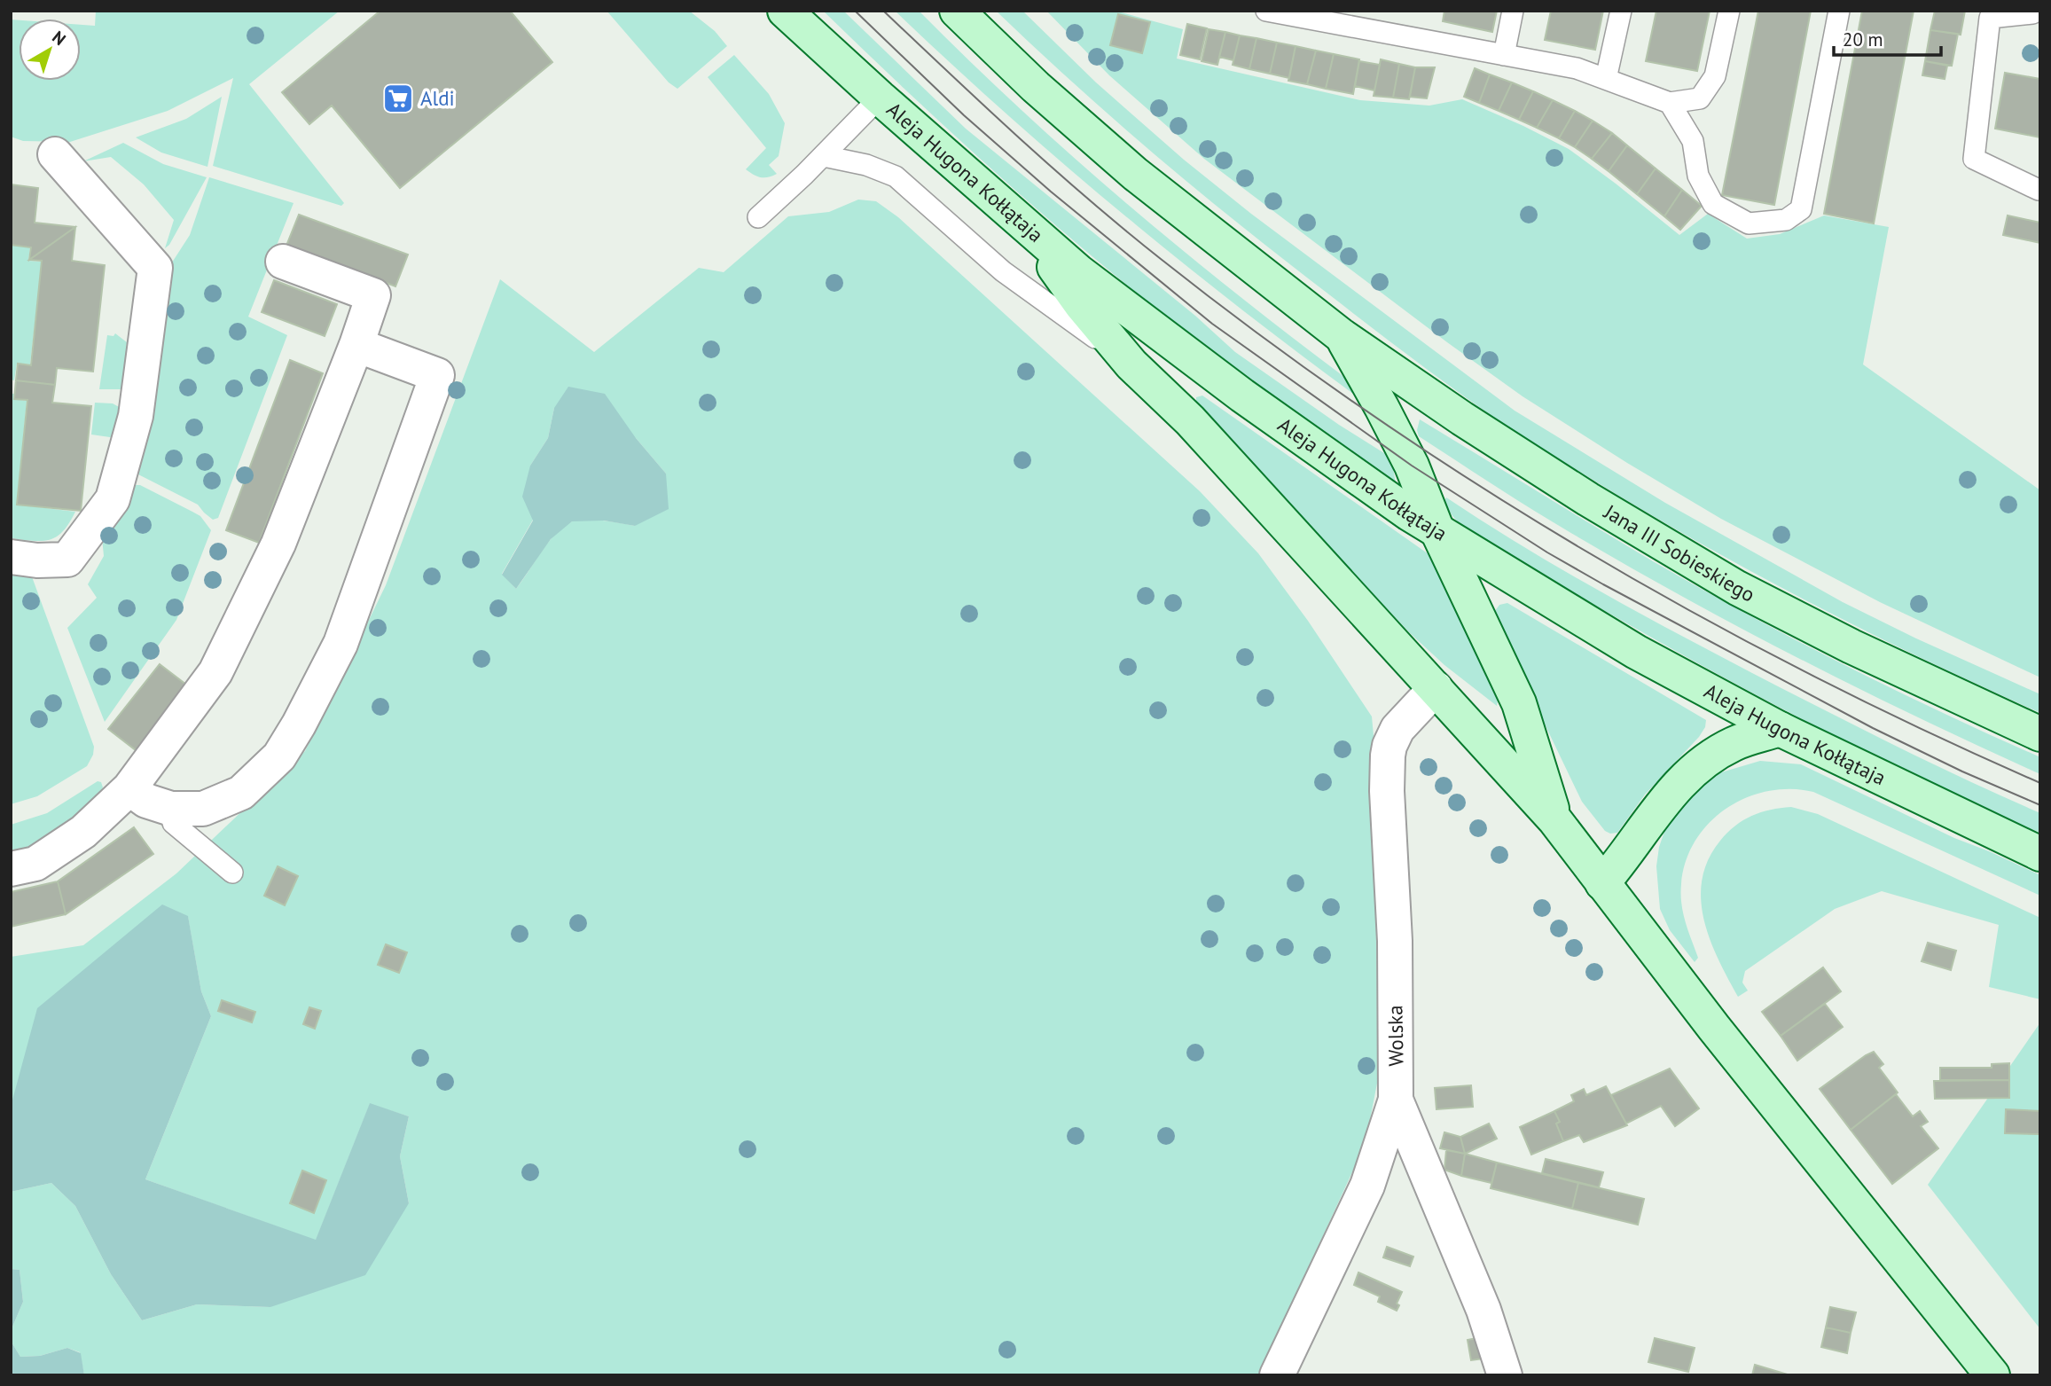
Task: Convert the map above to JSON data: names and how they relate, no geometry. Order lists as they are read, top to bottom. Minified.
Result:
{"streets":{"main road":["Aleja Hugona Kołłątaja","Jana III Sobieskiego"],"street":["Wolska"]},"places":{"supermarket":["Aldi"]},"scale_bar":"20 m","north":"top right"}
